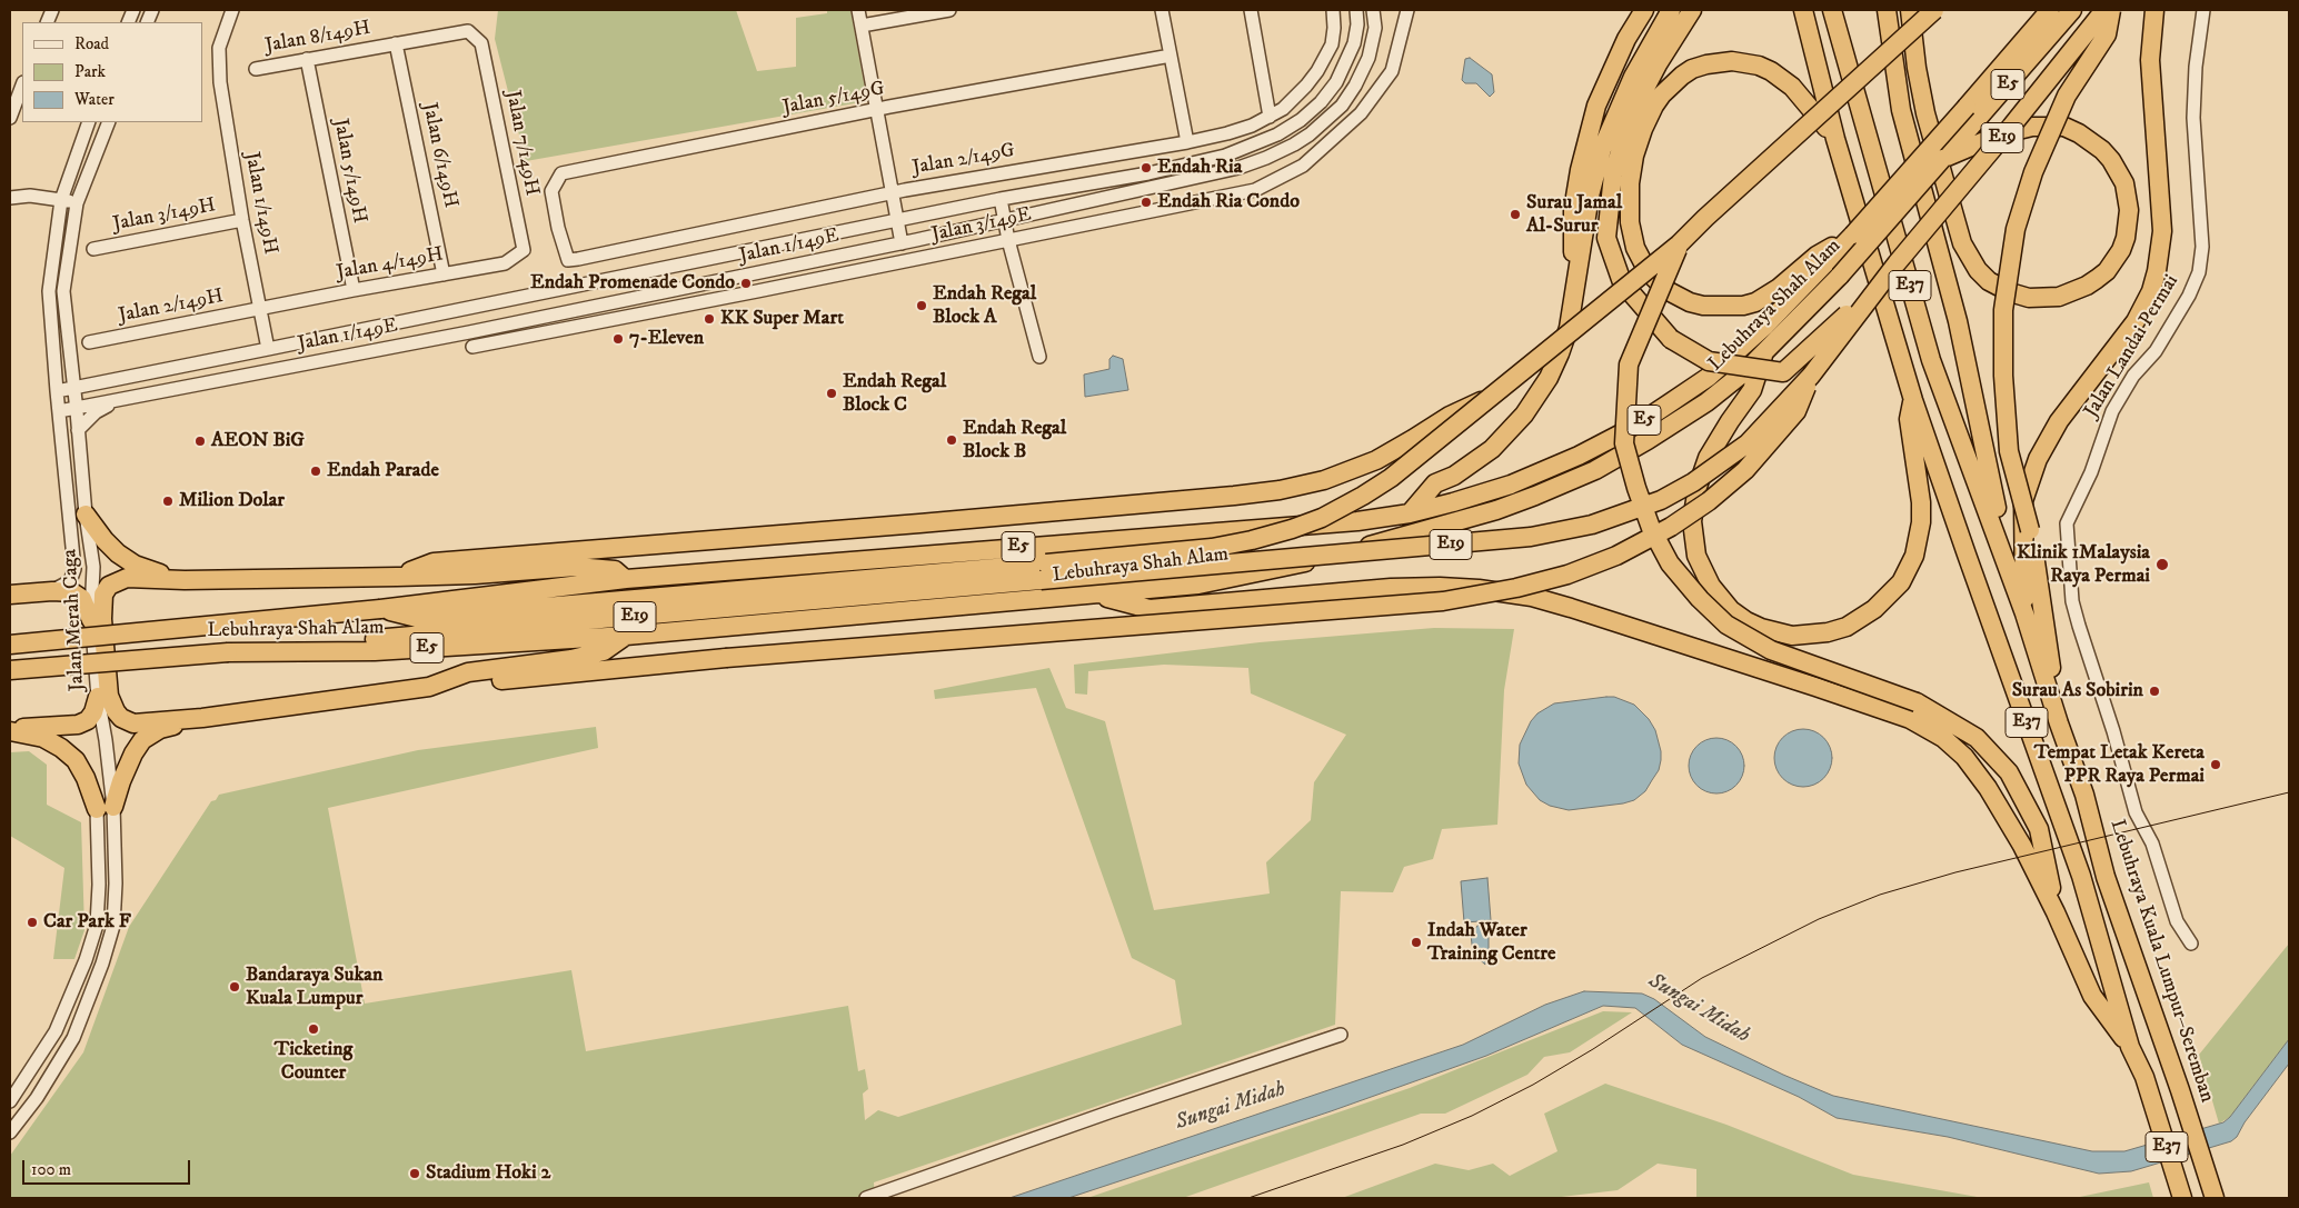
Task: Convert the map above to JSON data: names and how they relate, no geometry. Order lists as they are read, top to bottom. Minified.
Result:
{"streets":{"highway":["E5","E19","E37","Lebuhraya Shah Alam","Lebuhraya Kuala Lumpur–Seremban"],"street":["Jalan 8/149H","Jalan 5/149G","Jalan 7/149H","Jalan 6/149H","Jalan 2/149G","Jalan 5/149H","Jalan 1/149H","Jalan 3/149H","Jalan 3/149E","Jalan 1/149E","Jalan 4/149H","Jalan 2/149H","Jalan Landai Permai","Jalan Merah Caga"]},"crossings":[["Jalan 8/149H","Jalan 7/149H"],["Jalan 8/149H","Jalan 6/149H"],["Jalan 8/149H","Jalan 5/149H"],["E5","E19"],["E5","Lebuhraya Shah Alam"],["Jalan 5/149G","Jalan 2/149G"],["E19","Lebuhraya Shah Alam"],["Jalan 7/149H","Jalan 4/149H"],["Jalan 6/149H","Jalan 4/149H"],["Jalan 5/149H","Jalan 4/149H"],["Jalan 1/149H","Jalan 3/149H"],["Jalan 1/149H","Jalan 1/149E"],["Jalan 1/149H","Jalan 4/149H"],["Jalan 1/149H","Jalan 2/149H"],["Jalan 1/149E","Jalan Merah Caga"],["Jalan 4/149H","Jalan 2/149H"]],"water":["Sungai Midah"],"places":["Endah Ria","Endah Ria Condo","Surau Jamal Al-Surur","Endah Promenade Condo","Endah Regal Block A","KK Super Mart","7-Eleven","Endah Regal Block C","Endah Regal Block B","AEON BiG","Endah Parade","Milion Dolar","Klinik 1Malaysia Raya Permai","Surau As Sobirin","Tempat Letak Kereta PPR Raya Permai","Car Park F","Indah Water Training Centre","Bandaraya Sukan Kuala Lumpur","Ticketing Counter","Stadium Hoki 2"],"legend":["Road","Park","Water"],"scale_bar":"100 m"}
